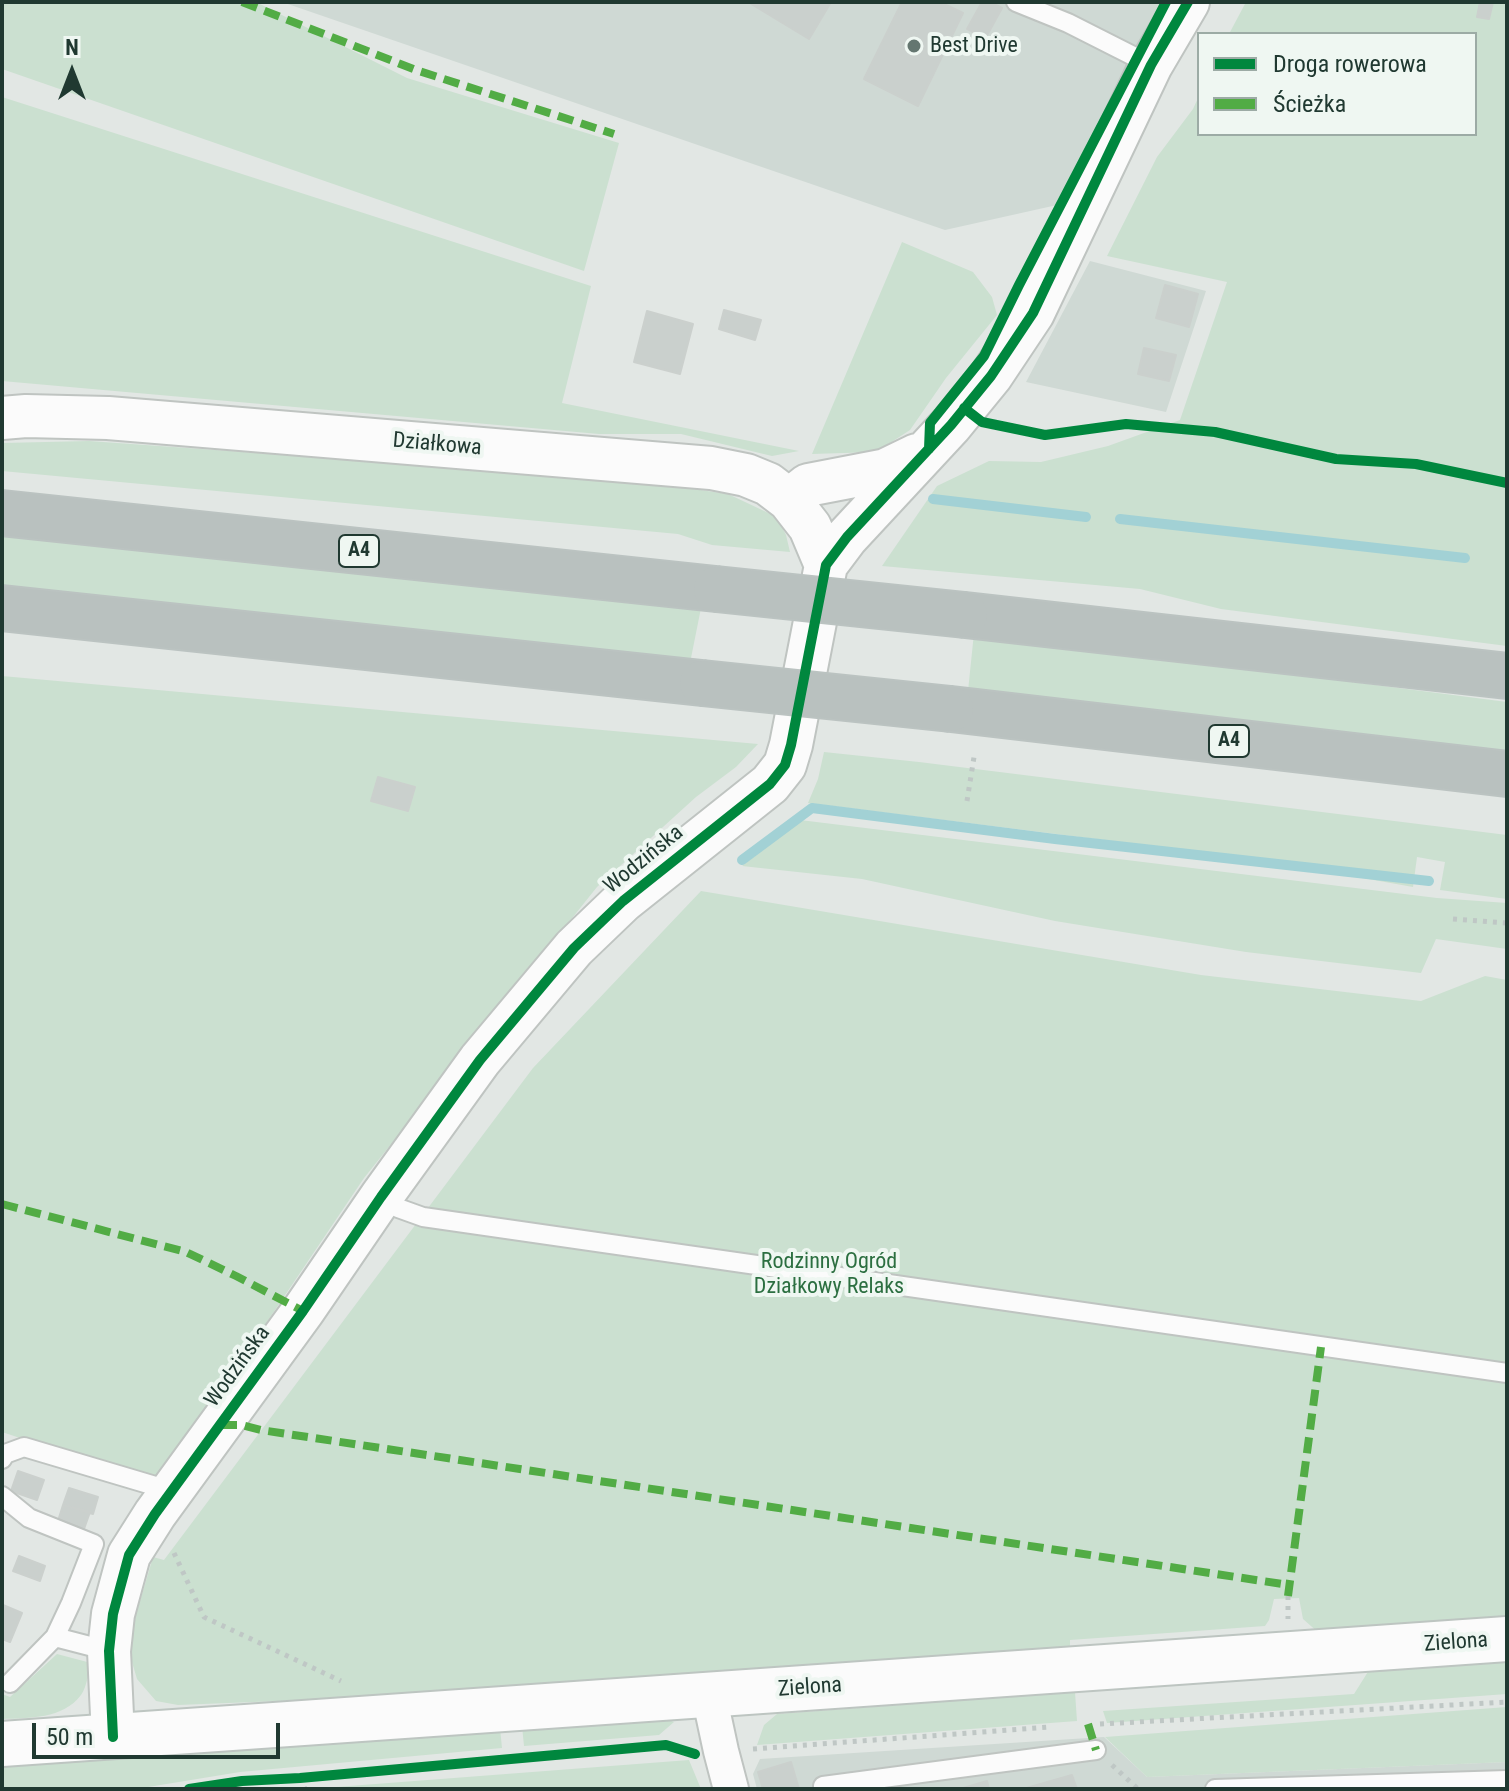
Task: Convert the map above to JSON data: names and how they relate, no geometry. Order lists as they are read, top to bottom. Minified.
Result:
{"streets":{"highway":["A4"],"main road":["Zielona"],"street":["Działkowa","Wodzińska"]},"crossings":[["Działkowa","Wodzińska"],["Wodzińska","Zielona"]],"parks":["Rodzinny Ogród Działkowy Relaks"],"places":["Best Drive"],"legend":["Droga rowerowa","Ścieżka"],"scale_bar":"50 m","north":"top"}
